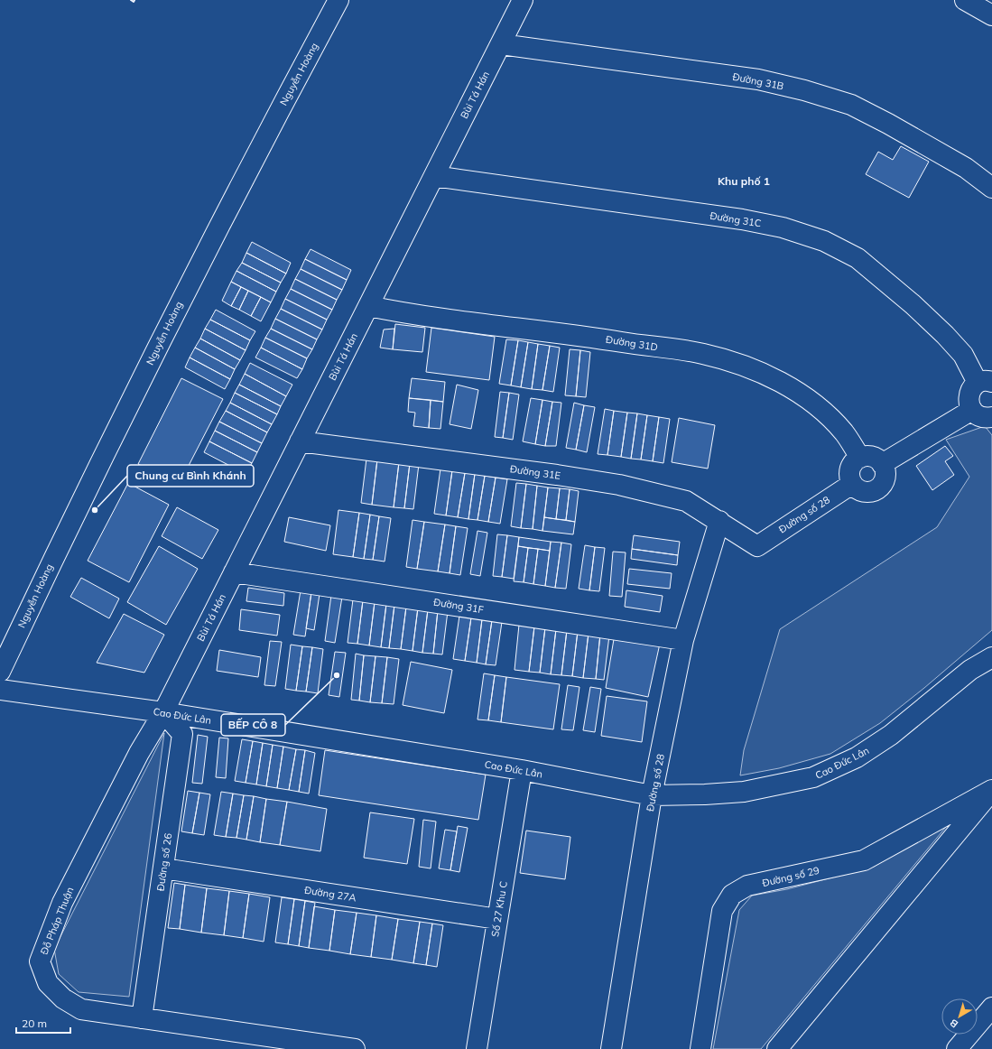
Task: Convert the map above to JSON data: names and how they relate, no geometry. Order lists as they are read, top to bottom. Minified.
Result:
{"streets":{"street":["Nguyễn Hoàng","Đường 31B","Bùi Tá Hán","Đường 31C","Đường 31D","Đường 31E","Đường số 28","Đường 31F","Cao Đức Lân","Đường số 26","Đường số 29","Đường 27A","Số 27 Khu C","Đỗ Pháp Thuận"]},"crossings":[["Đường 31B","Bùi Tá Hán"],["Bùi Tá Hán","Đường 31C"],["Bùi Tá Hán","Đường 31D"],["Bùi Tá Hán","Đường 31E"],["Bùi Tá Hán","Đường 31F"],["Bùi Tá Hán","Cao Đức Lân"],["Bùi Tá Hán","Đường số 26"],["Bùi Tá Hán","Đỗ Pháp Thuận"],["Đường 31D","Đường số 28"],["Đường 31E","Đường số 28"],["Đường số 28","Đường 31F"],["Đường số 28","Cao Đức Lân"],["Cao Đức Lân","Đường số 26"],["Cao Đức Lân","Số 27 Khu C"],["Cao Đức Lân","Đỗ Pháp Thuận"],["Đường số 26","Đường 27A"],["Đường số 26","Đỗ Pháp Thuận"],["Đường 27A","Số 27 Khu C"]],"districts":["Khu phố 1"],"places":["Chung cư Bình Khánh","BẾP CÔ 8"],"scale_bar":"20 m","north":"bottom left"}
